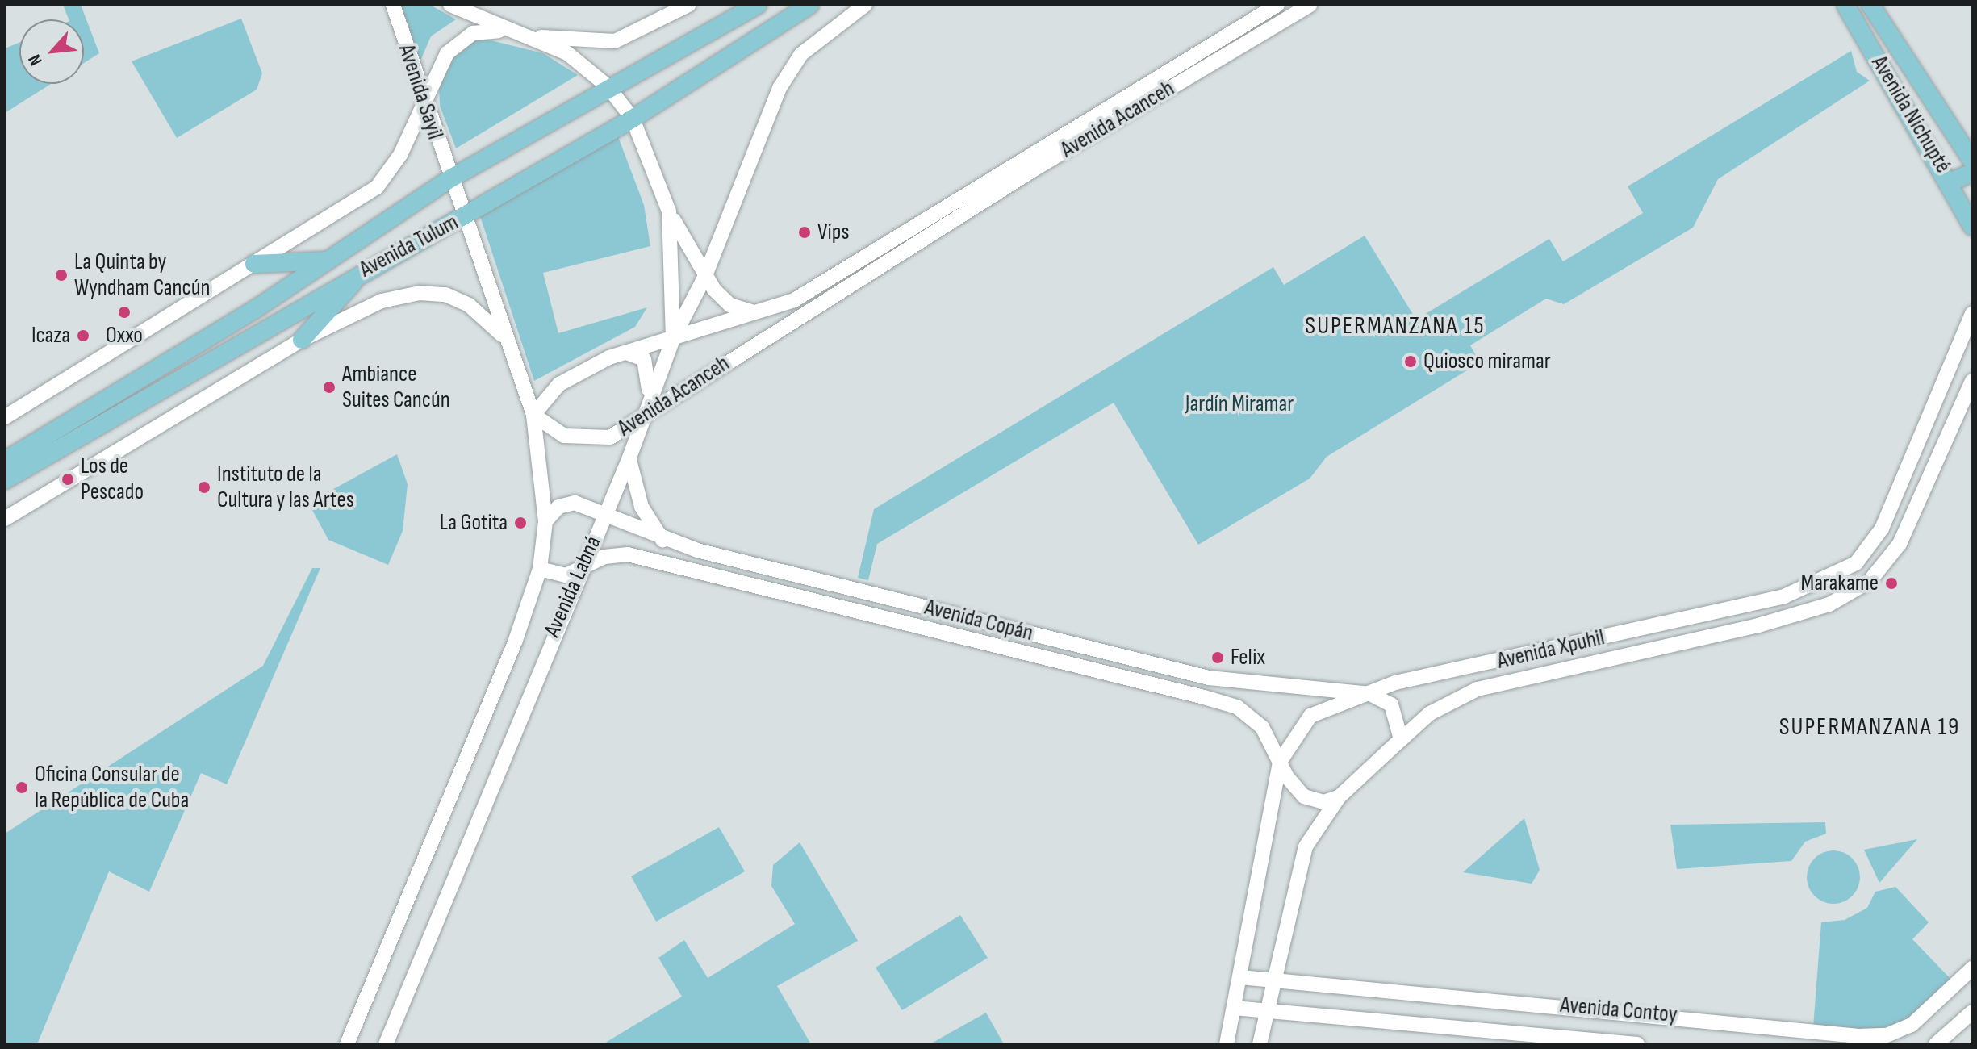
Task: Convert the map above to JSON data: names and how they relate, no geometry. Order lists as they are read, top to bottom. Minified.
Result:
{"streets":{"main road":["Avenida Nichupté","Avenida Tulum"],"street":["Avenida Sayil","Avenida Acanceh","Avenida Labná","Avenida Copán","Avenida Xpuhil","Avenida Contoy"]},"crossings":[["Avenida Sayil","Avenida Tulum"],["Avenida Sayil","Avenida Labná"],["Avenida Acanceh","Avenida Labná"],["Avenida Tulum","Avenida Labná"],["Avenida Labná","Avenida Copán"],["Avenida Copán","Avenida Xpuhil"],["Avenida Xpuhil","Avenida Contoy"]],"districts":["SUPERMANZANA 15","SUPERMANZANA 19"],"parks":["Jardín Miramar"],"places":["Vips","La Quinta by Wyndham Cancún","Oxxo","Icaza","Quiosco miramar","Ambiance Suites Cancún","Los de Pescado","Instituto de la Cultura y las Artes","La Gotita","Marakame","Felix","Oficina Consular de la República de Cuba"],"north":"bottom left"}
